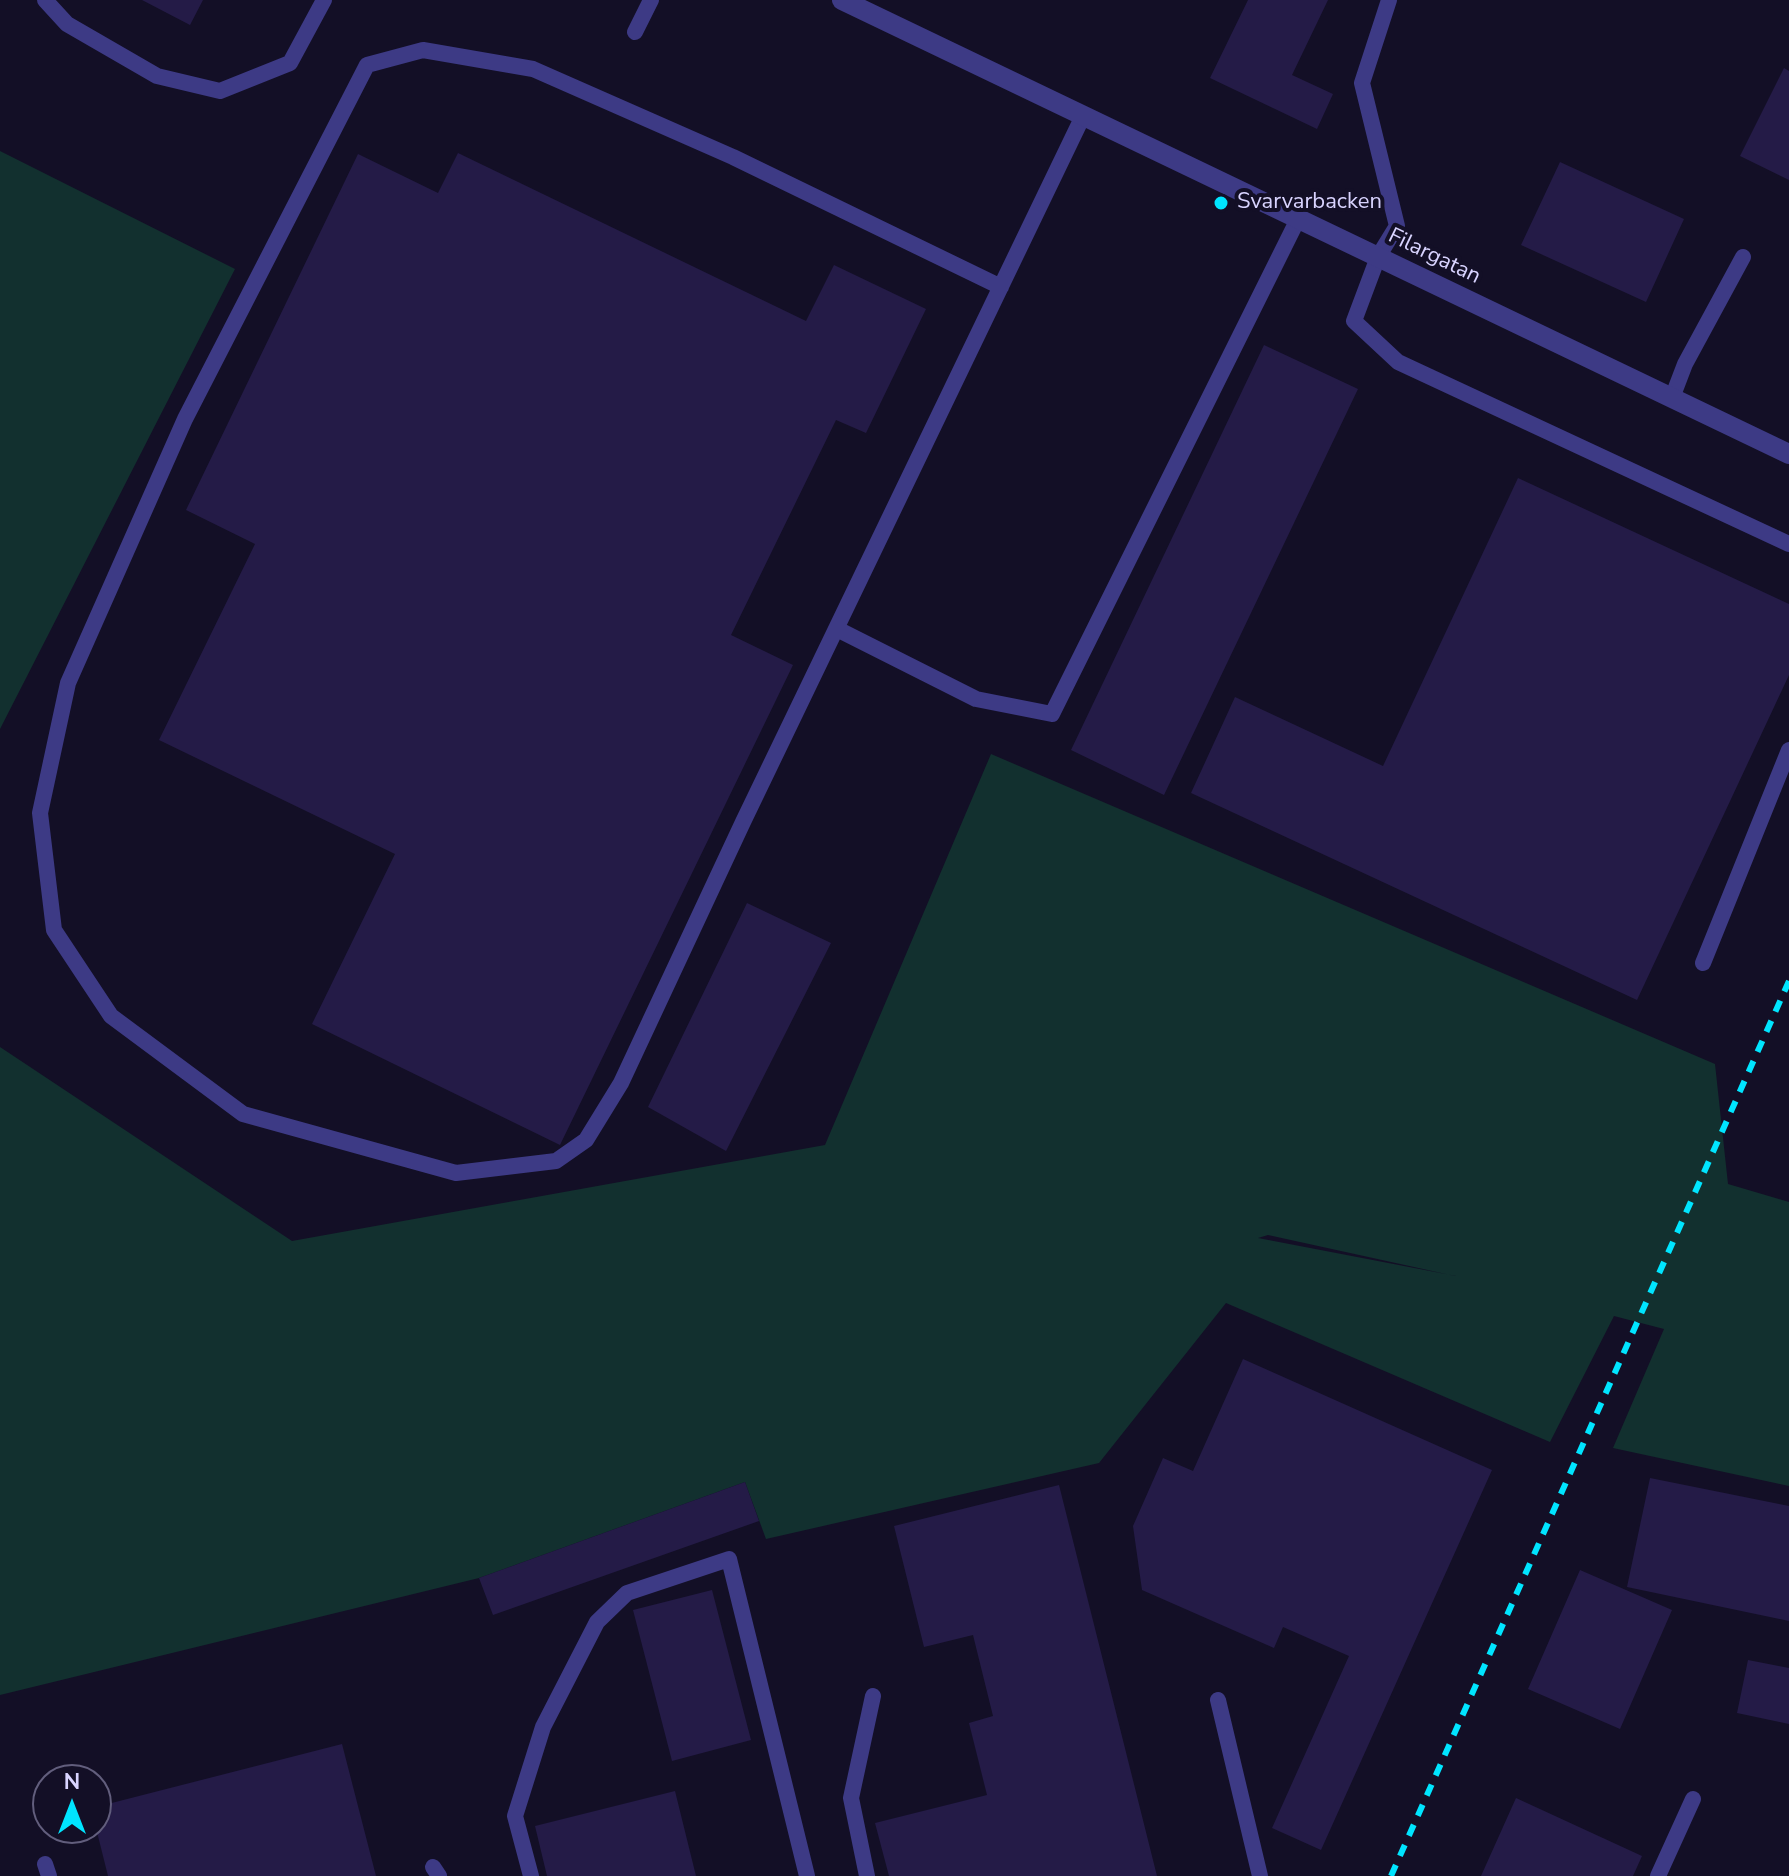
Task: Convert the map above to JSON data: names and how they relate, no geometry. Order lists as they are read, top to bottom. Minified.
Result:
{"streets":{"street":["Filargatan"]},"places":["Svarvarbacken"],"north":"top"}
